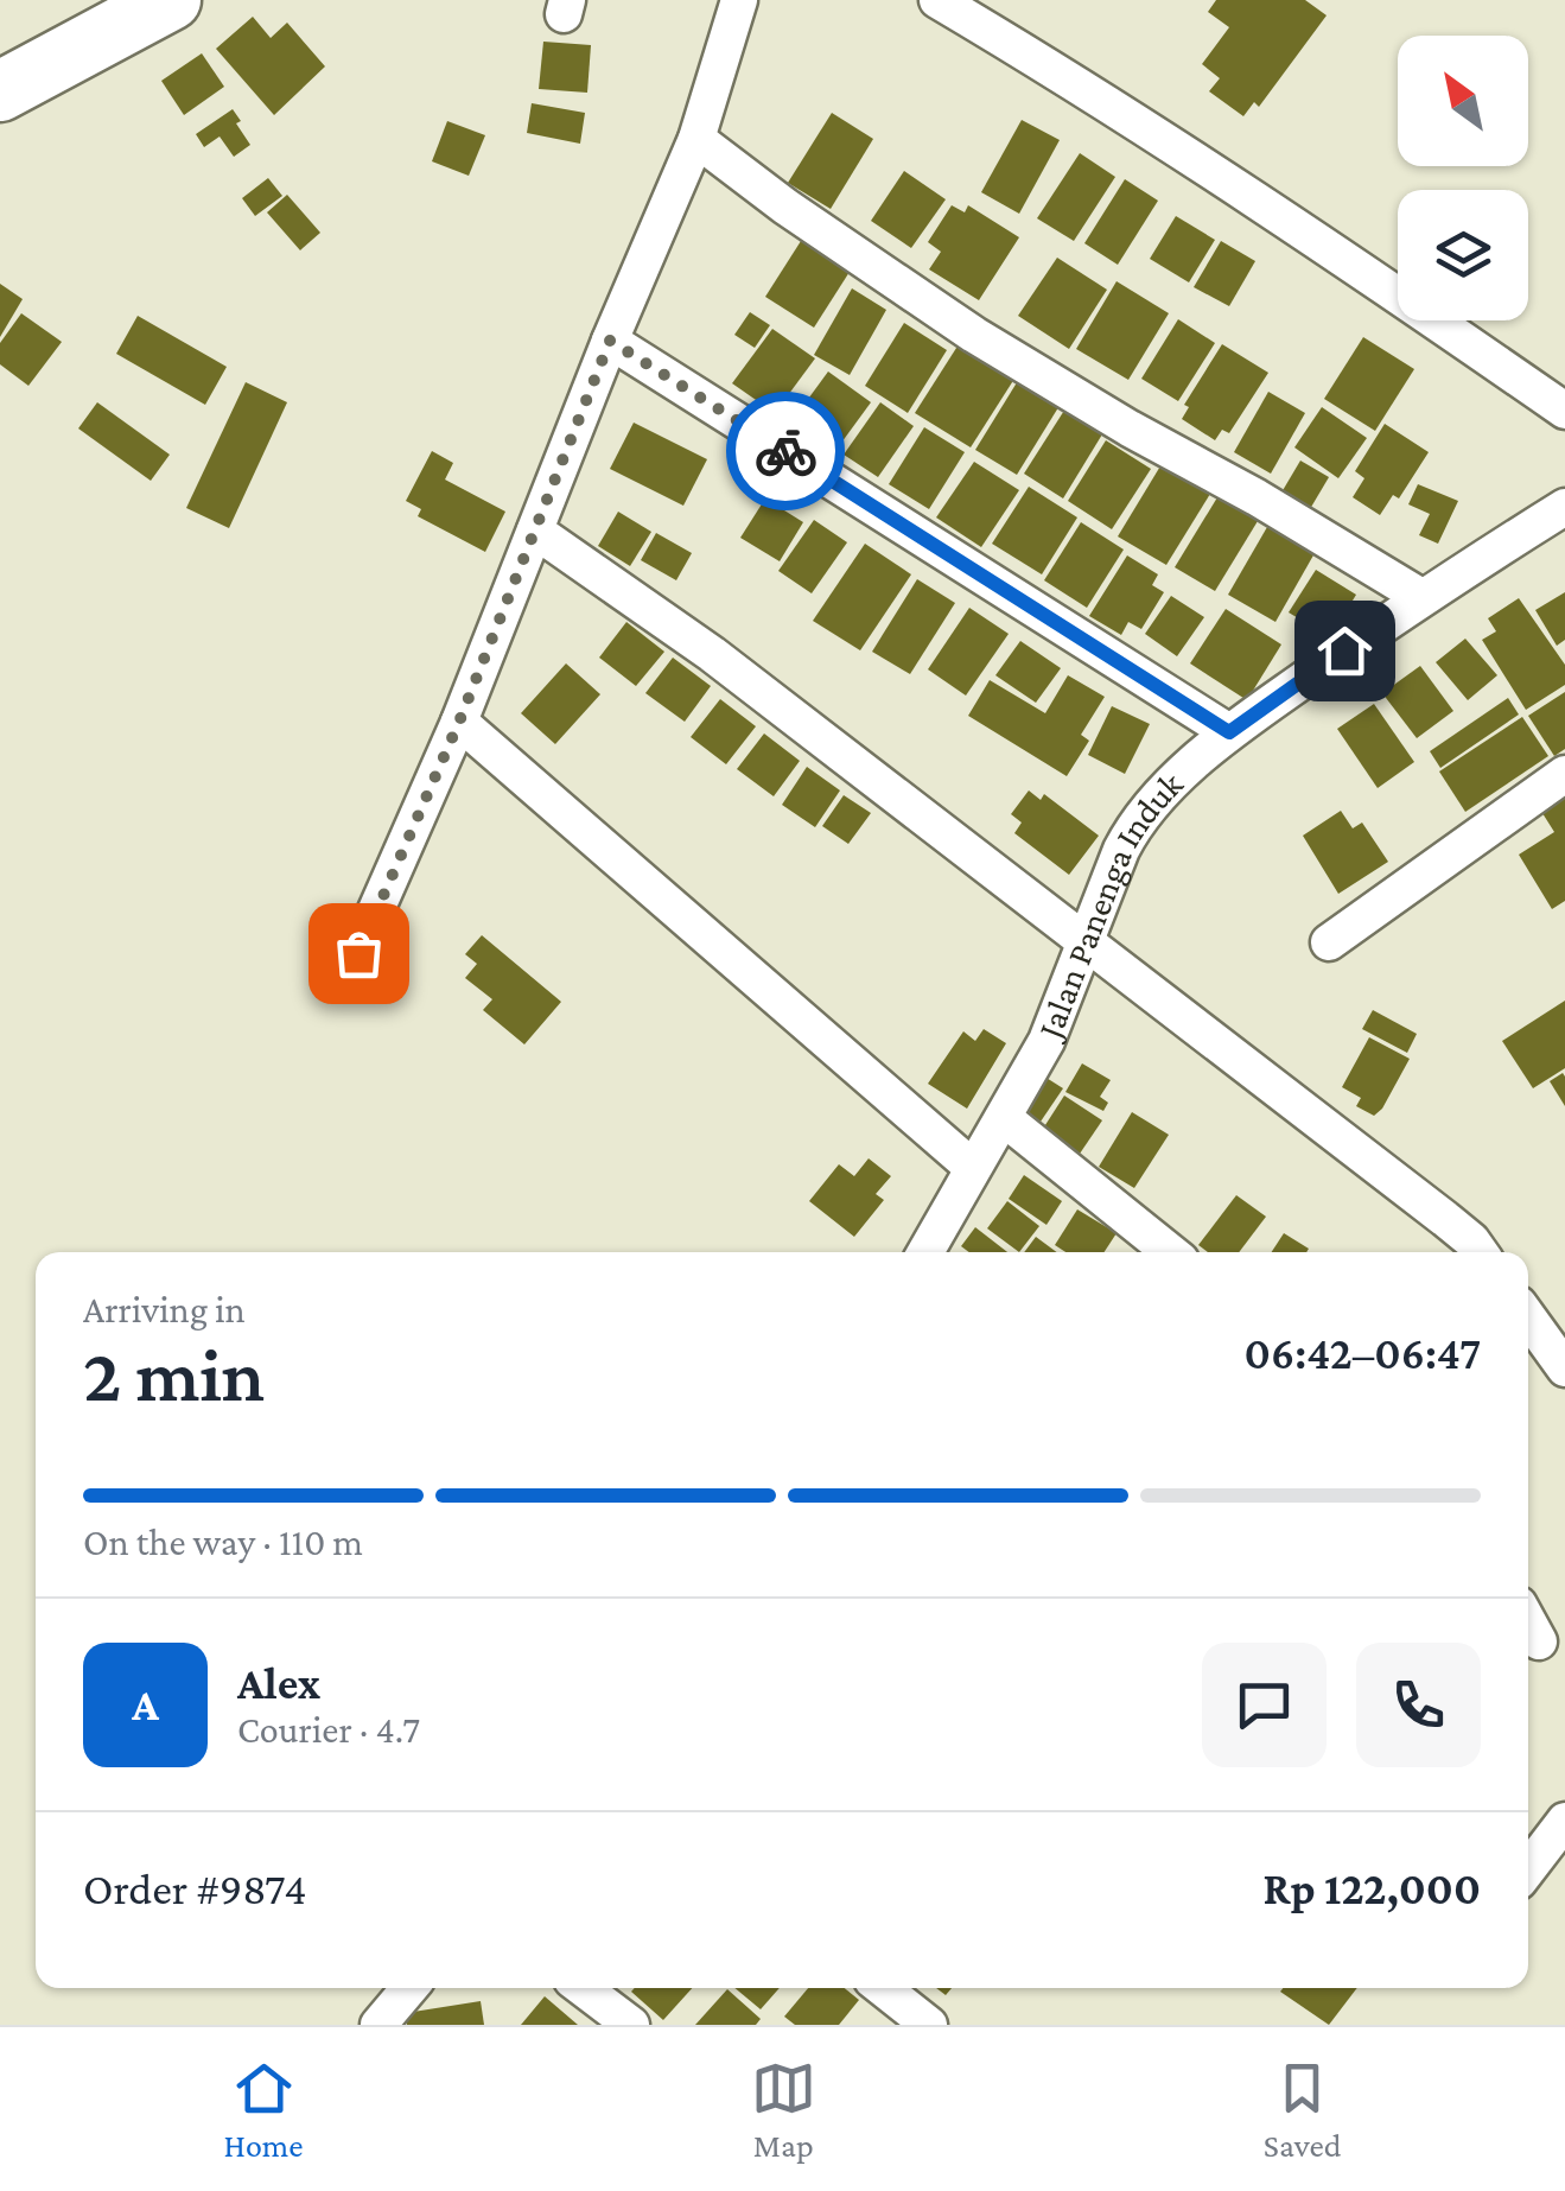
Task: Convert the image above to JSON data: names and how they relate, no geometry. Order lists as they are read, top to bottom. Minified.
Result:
{"streets":{"street":["Jalan Panenga Induk"]},"north":"top left","page":{"heading":["2 min","Arriving in","06:42–06:47"],"panel":["Alex","Courier · 4.7","Order #9874","Rp 122,000"],"bar":"On the way · 110 m","round":"A","tabs":["Home","Map","Saved"]}}
